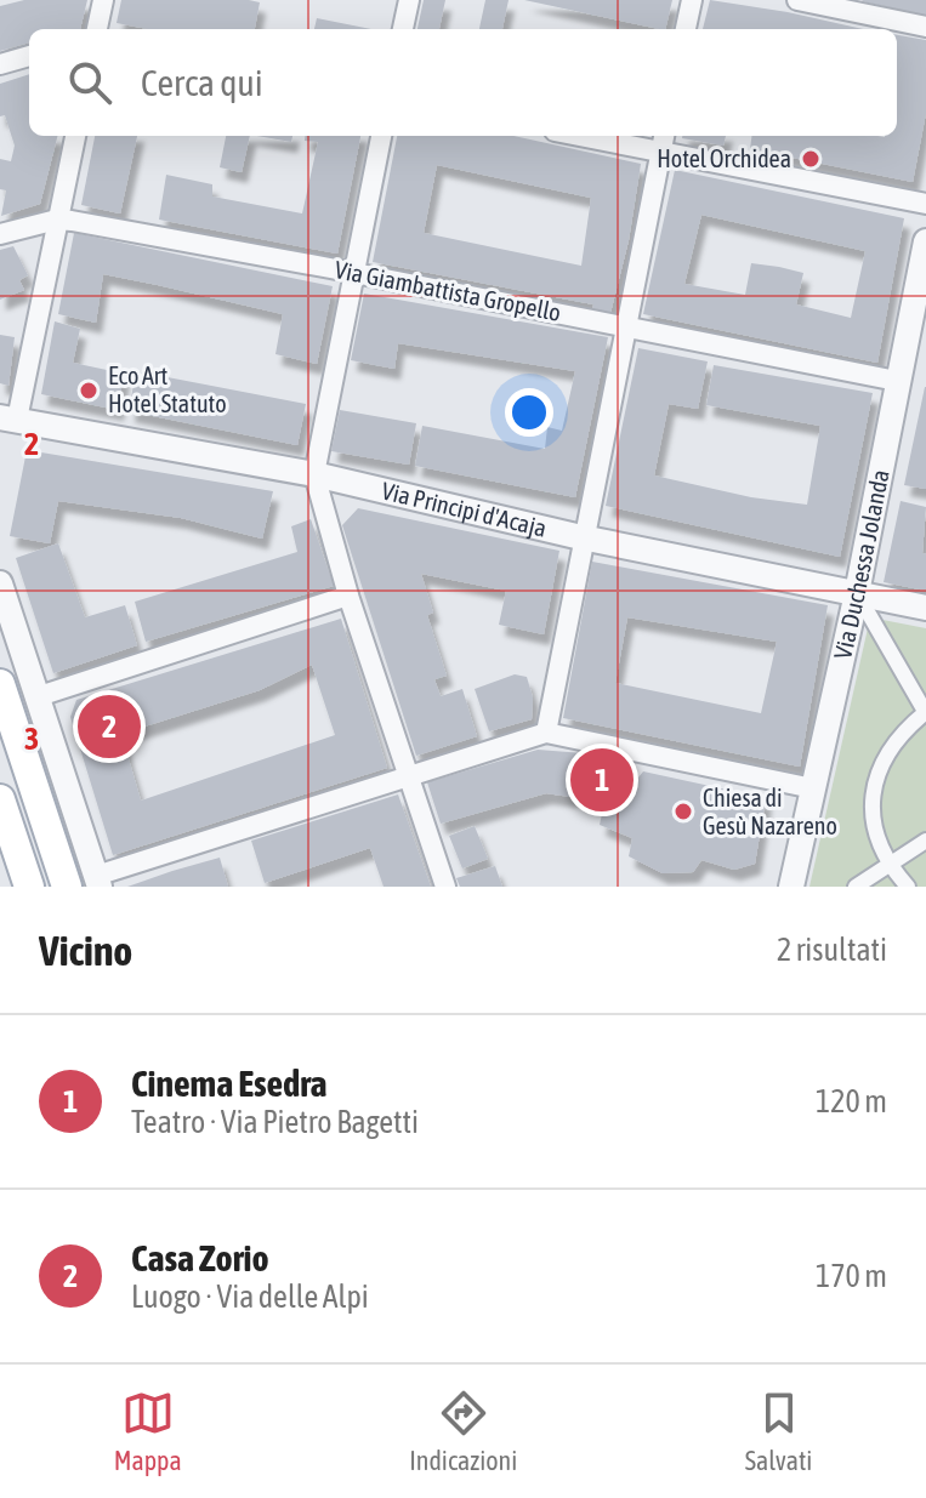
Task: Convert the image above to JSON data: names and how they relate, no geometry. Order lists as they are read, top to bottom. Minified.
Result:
{"streets":{"street":["Via Giambattista Gropello","Via Principi d'Acaja","Via Duchessa Jolanda"]},"crossings":[["Via Giambattista Gropello","Via Duchessa Jolanda"],["Via Principi d'Acaja","Via Duchessa Jolanda"]],"places":["Hotel Orchidea","Eco Art Hotel Statuto","Chiesa di Gesù Nazareno"],"page":{"search":"Cerca qui","pins":["2","1"],"heading":["Vicino","2 risultati"],"list":[{"mark":"1","name":"Cinema Esedra","note":"Teatro · Via Pietro Bagetti","value":"120 m"},{"mark":"2","name":"Casa Zorio","note":"Luogo · Via delle Alpi","value":"170 m"}],"nav":["Mappa","Indicazioni","Salvati"]},"grid":{"rows":["2","3"]}}
